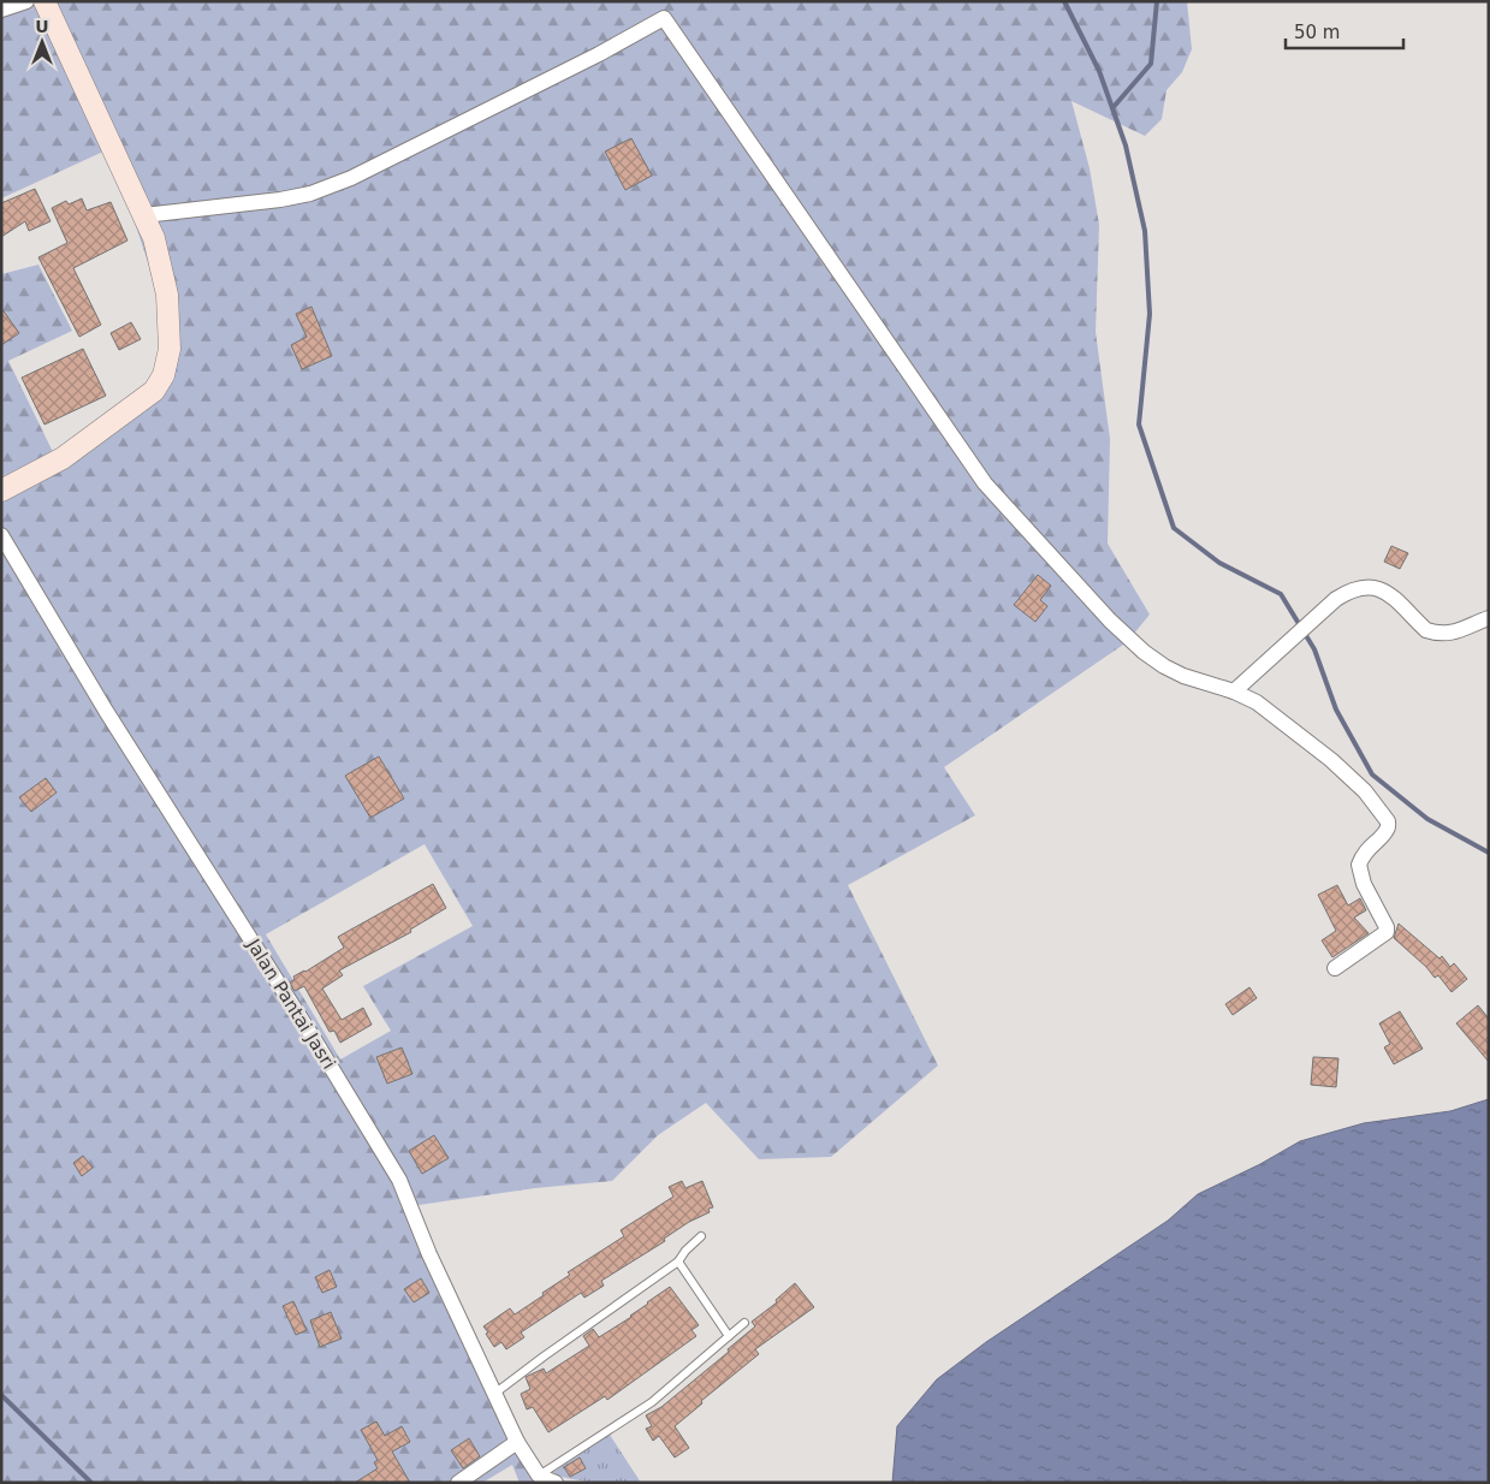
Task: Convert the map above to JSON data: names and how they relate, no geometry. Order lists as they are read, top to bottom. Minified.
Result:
{"streets":{"street":["Jalan Pantai Jasri"]},"scale_bar":"50 m","north":"top"}
